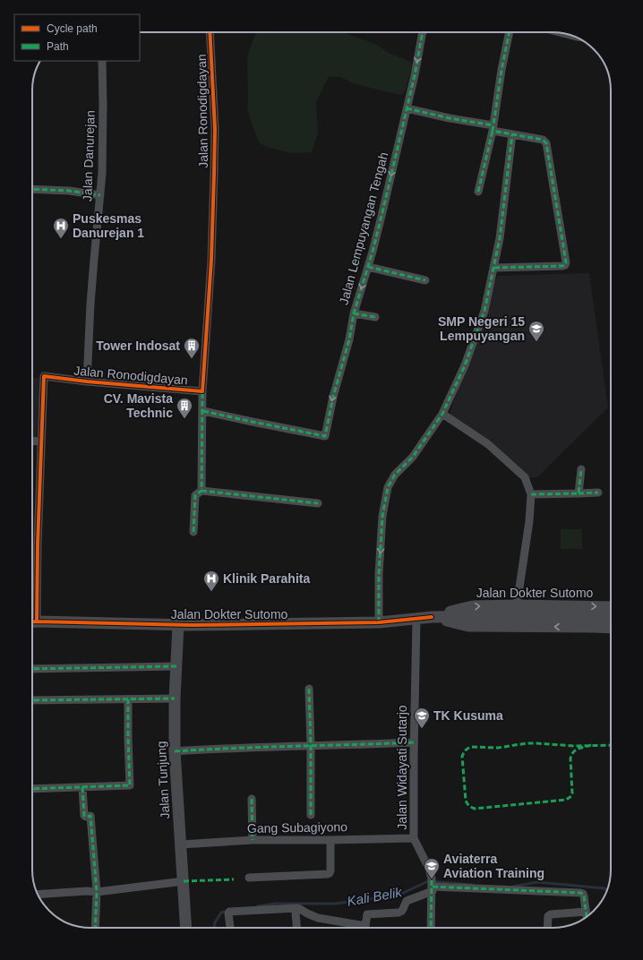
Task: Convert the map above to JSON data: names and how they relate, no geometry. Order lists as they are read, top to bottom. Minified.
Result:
{"streets":{"main road":["Jalan Dokter Sutomo","Jalan Tunjung"],"street":["Jalan Ronodigdayan","Jalan Danurejan","Jalan Lempuyangan Tengah","Jalan Widayati Sutarjo","Gang Subagiyono"]},"crossings":[["Jalan Ronodigdayan","Jalan Danurejan"],["Jalan Dokter Sutomo","Jalan Widayati Sutarjo"],["Jalan Dokter Sutomo","Jalan Tunjung"],["Jalan Widayati Sutarjo","Gang Subagiyono"],["Jalan Tunjung","Gang Subagiyono"]],"one_way":["Jalan Lempuyangan Tengah"],"water":["Kali Belik"],"places":{"hospital":["Puskesmas Danurejan 1","Klinik Parahita"],"school or university":["SMP Negeri 15 Lempuyangan","TK Kusuma","Aviaterra Aviation Training"],"building":["Tower Indosat","CV. Mavista Technic"]},"legend":["Cycle path","Path"]}
